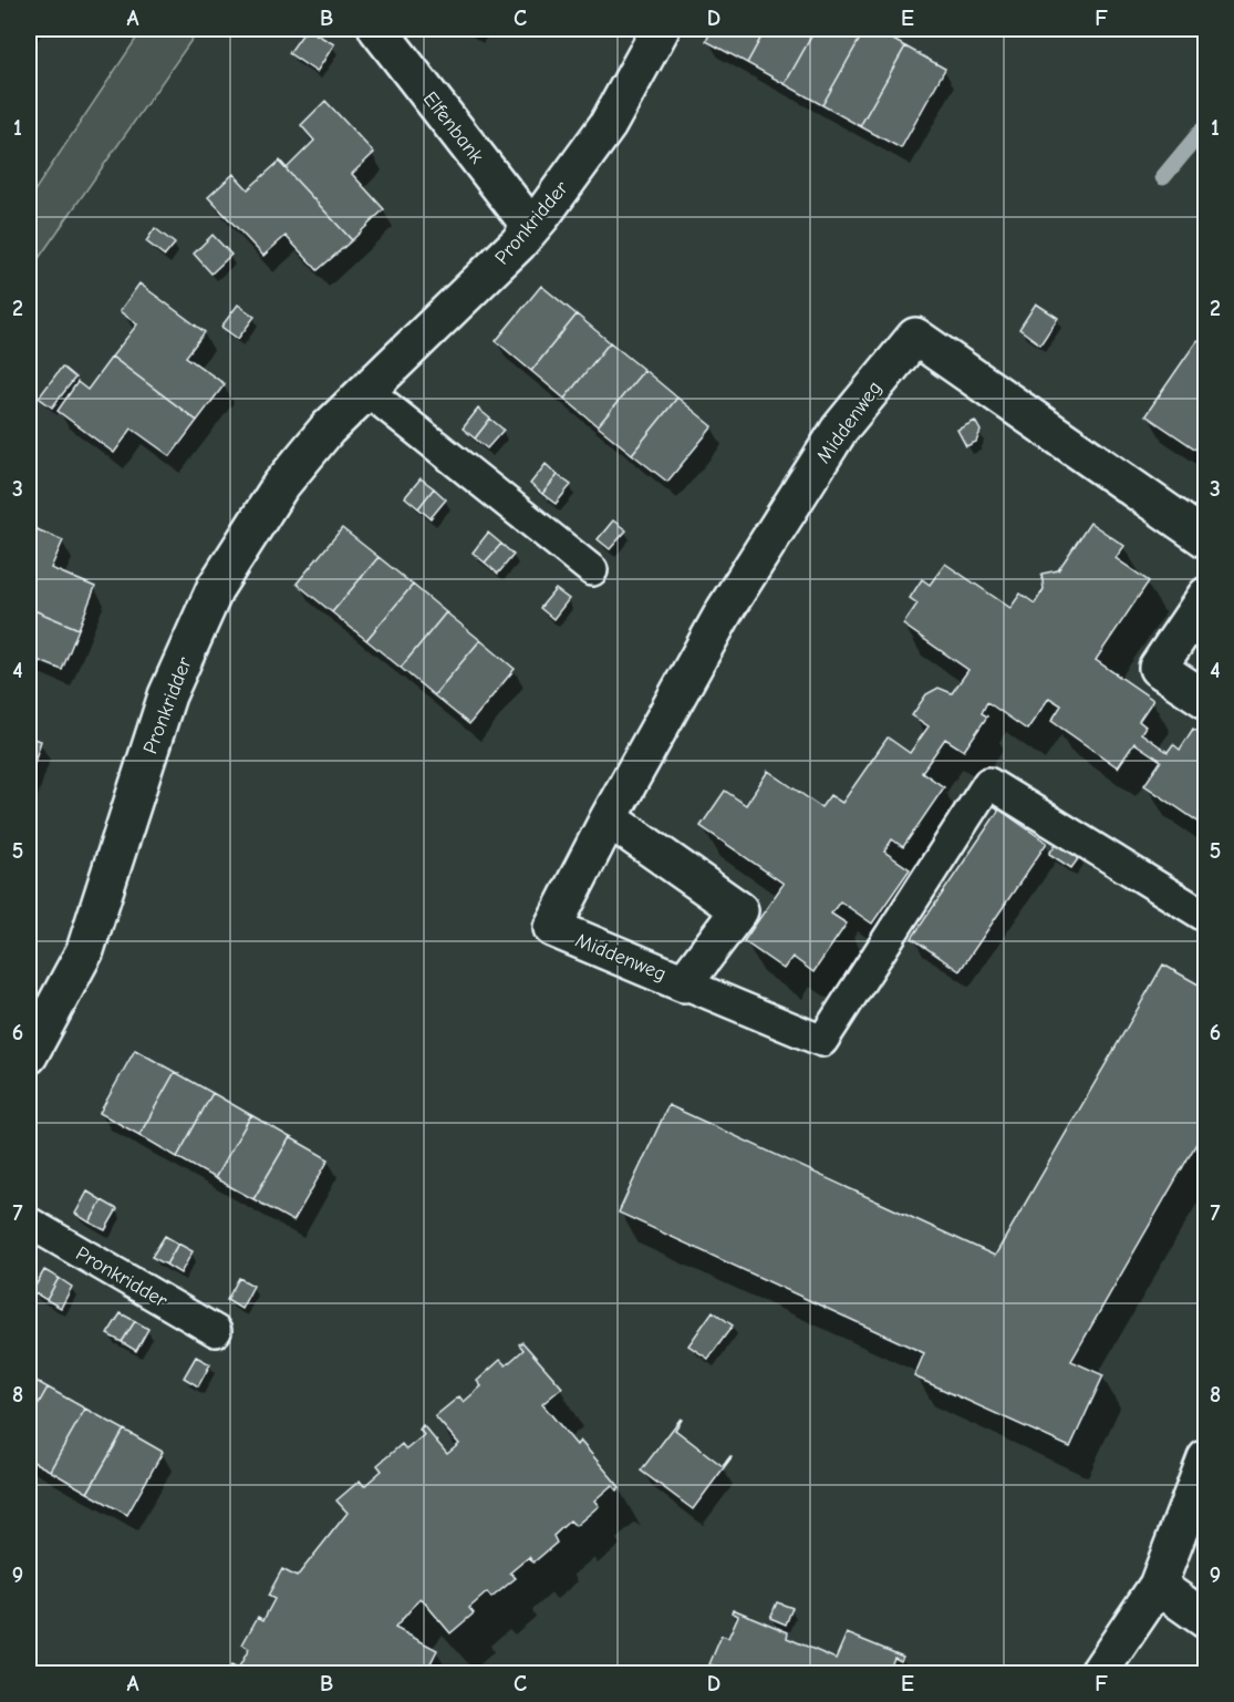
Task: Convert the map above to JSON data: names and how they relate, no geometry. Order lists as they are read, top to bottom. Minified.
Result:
{"streets":{"street":["Elfenbank","Pronkridder","Middenweg"]},"crossings":[["Elfenbank","Pronkridder"]],"grid":{"columns":["A","B","C","D","E","F"],"rows":["1","2","3","4","5","6","7","8","9"]}}
